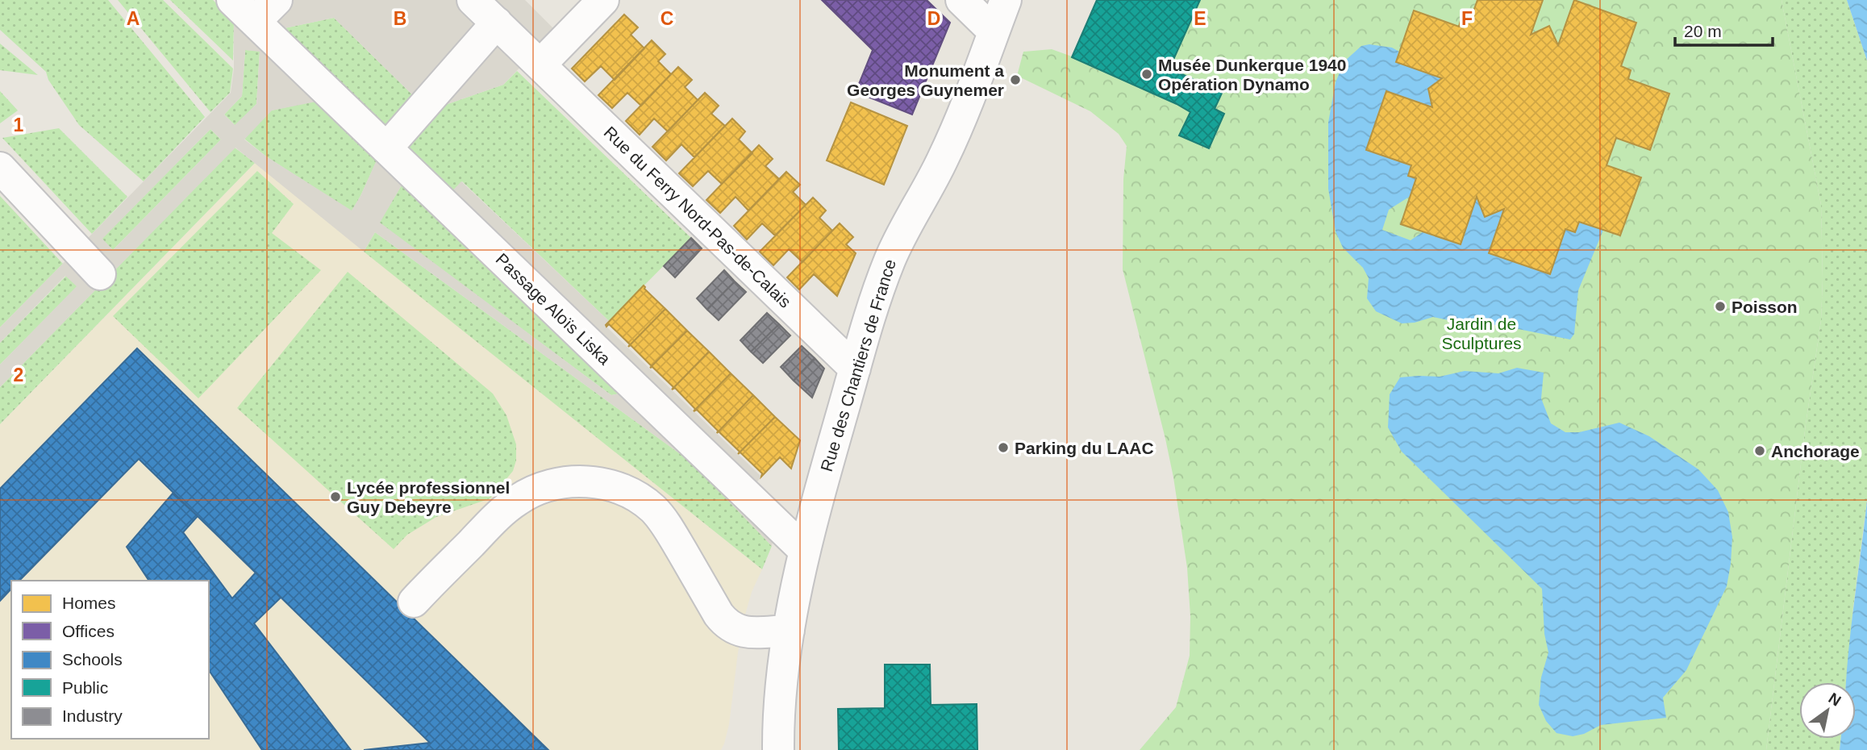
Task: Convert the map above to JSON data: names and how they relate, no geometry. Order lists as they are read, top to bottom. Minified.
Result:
{"streets":{"street":["Rue du Ferry Nord-Pas-de-Calais","Passage Aloïs Liska","Rue des Chantiers de France"]},"crossings":[["Rue du Ferry Nord-Pas-de-Calais","Rue des Chantiers de France"],["Passage Aloïs Liska","Rue des Chantiers de France"]],"parks":["Jardin de Sculptures"],"places":["Musée Dunkerque 1940 Opération Dynamo","Monument a Georges Guynemer","Poisson","Parking du LAAC","Anchorage","Lycée professionnel Guy Debeyre"],"legend":["Homes","Offices","Schools","Public","Industry"],"scale_bar":"20 m","north":"top right","grid":{"columns":["A","B","C","D","E","F"],"rows":["1","2"]}}
